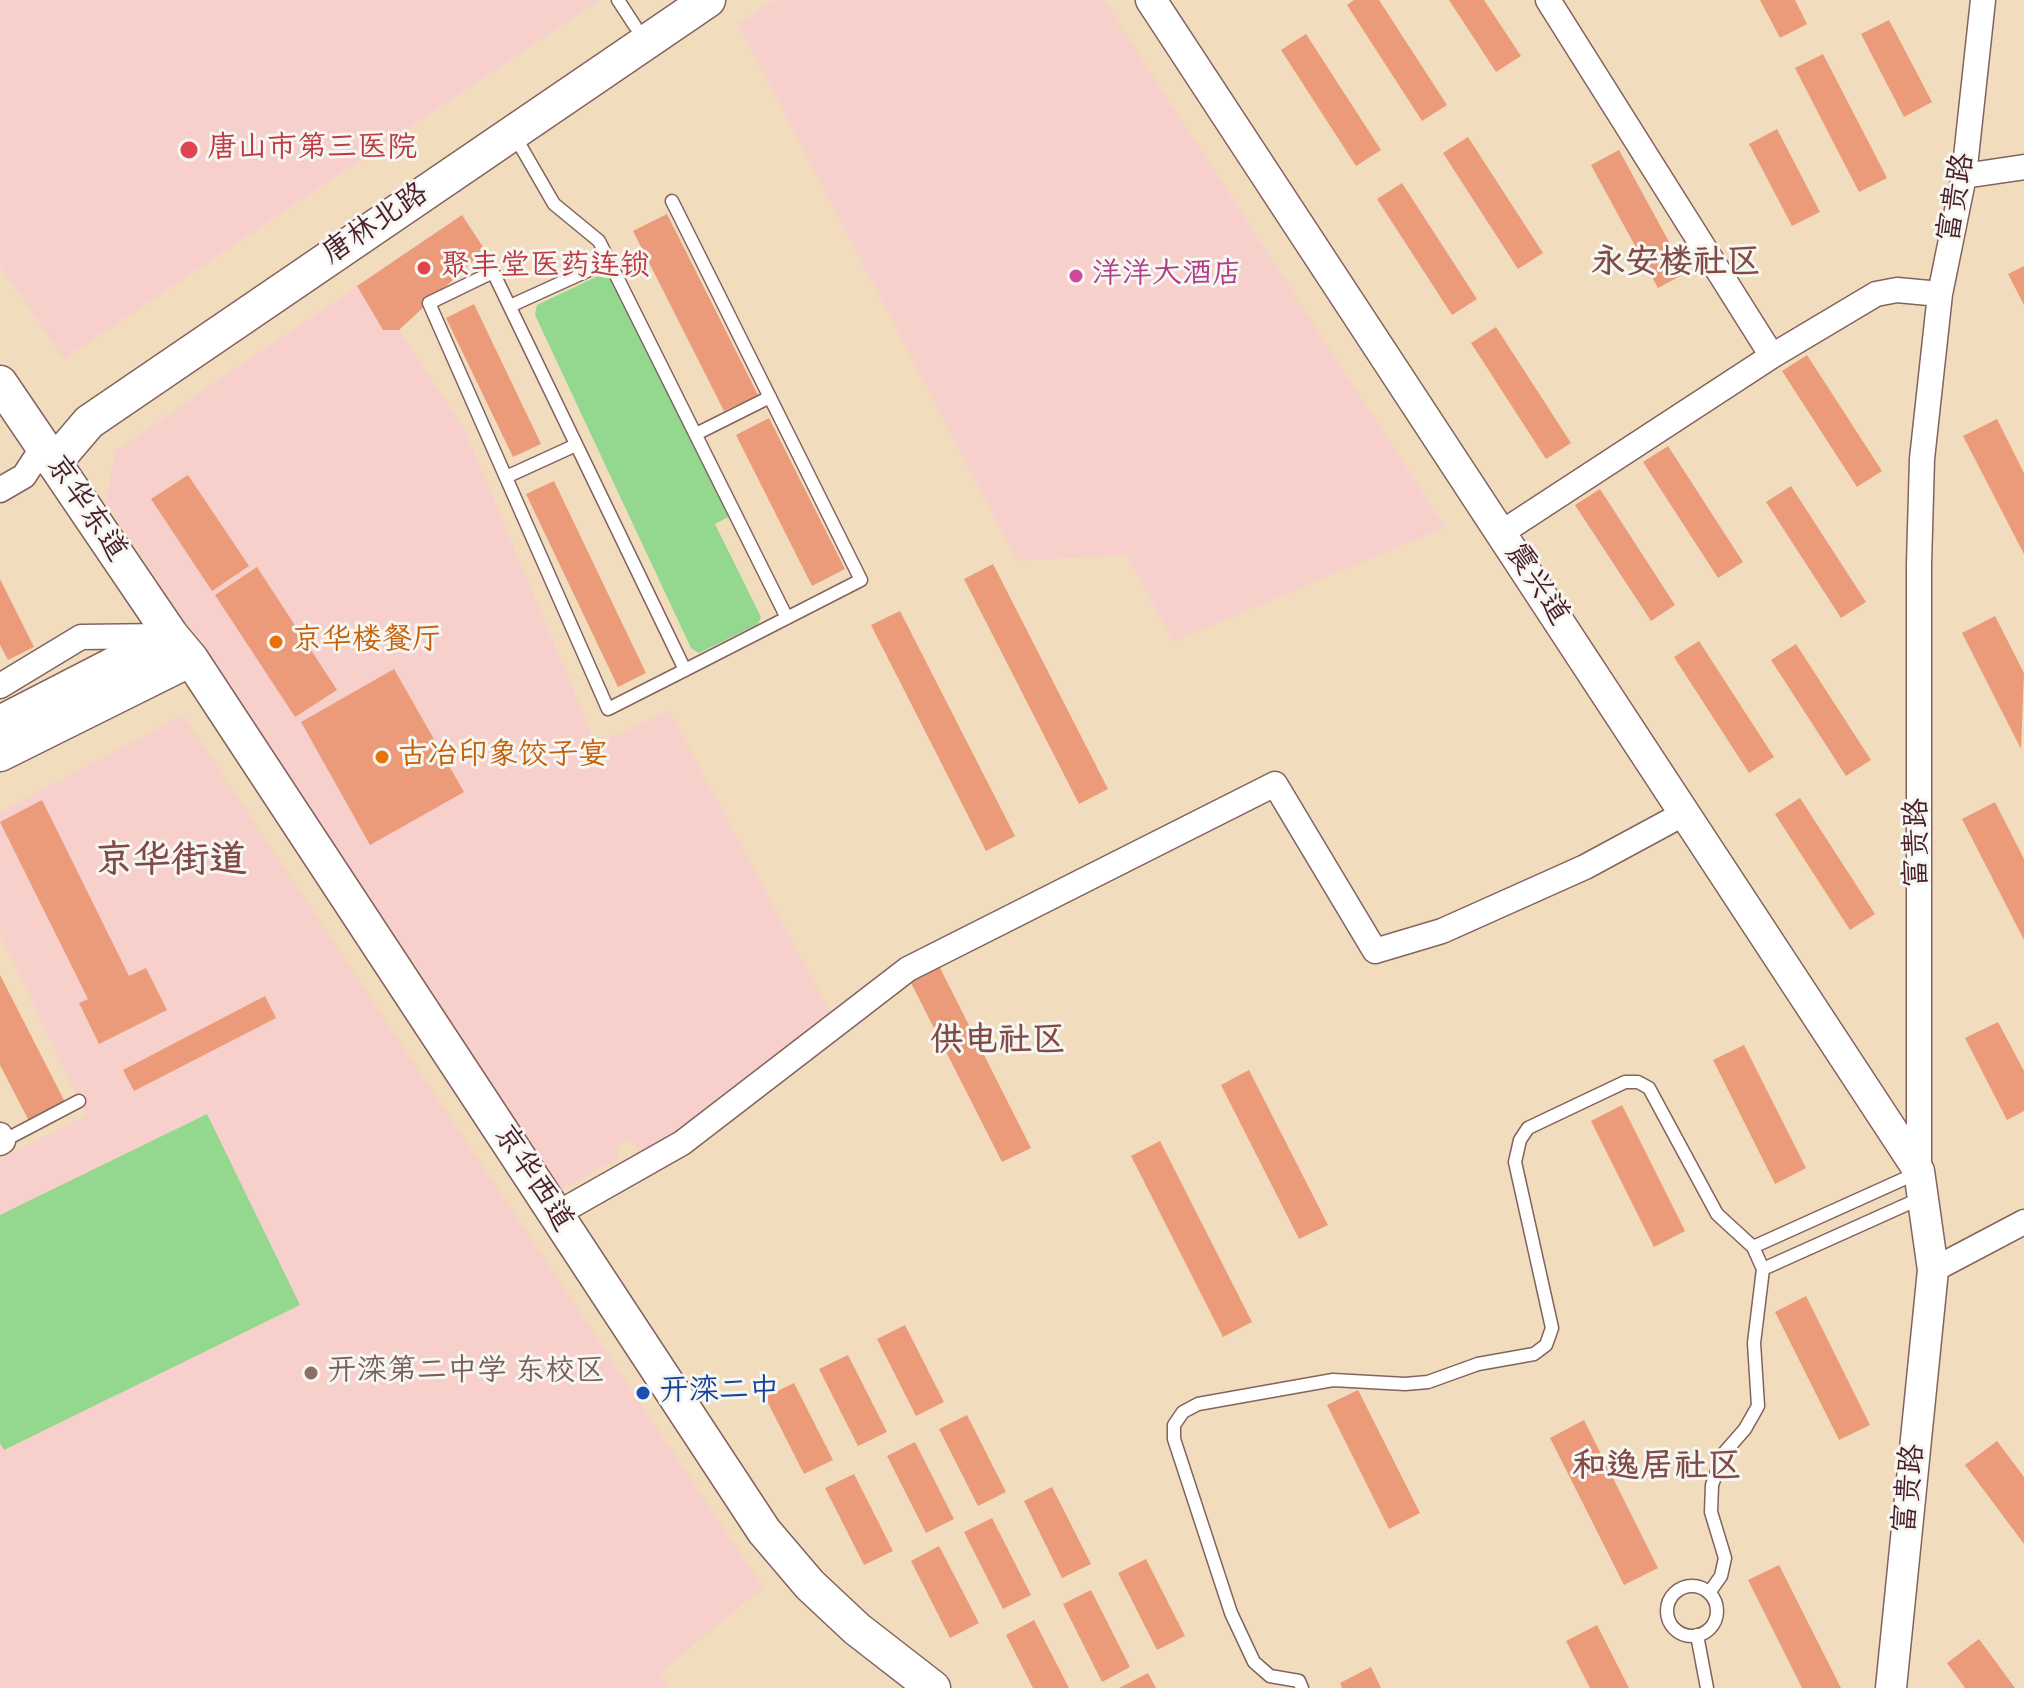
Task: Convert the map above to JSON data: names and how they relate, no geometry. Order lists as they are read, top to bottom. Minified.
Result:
{"streets":{"main road":["唐林北路","京华东道","京华西道"],"street":["富贵路","震兴道"]},"crossings":[["富贵路","震兴道"],["唐林北路","京华东道"],["京华东道","京华西道"]],"districts":["永安楼社区","京华街道","供电社区","和逸居社区"],"places":["唐山市第三医院","聚丰堂医药连锁","洋洋大酒店","京华楼餐厅","古冶印象饺子宴","开滦第二中学 东校区","开滦二中"]}
